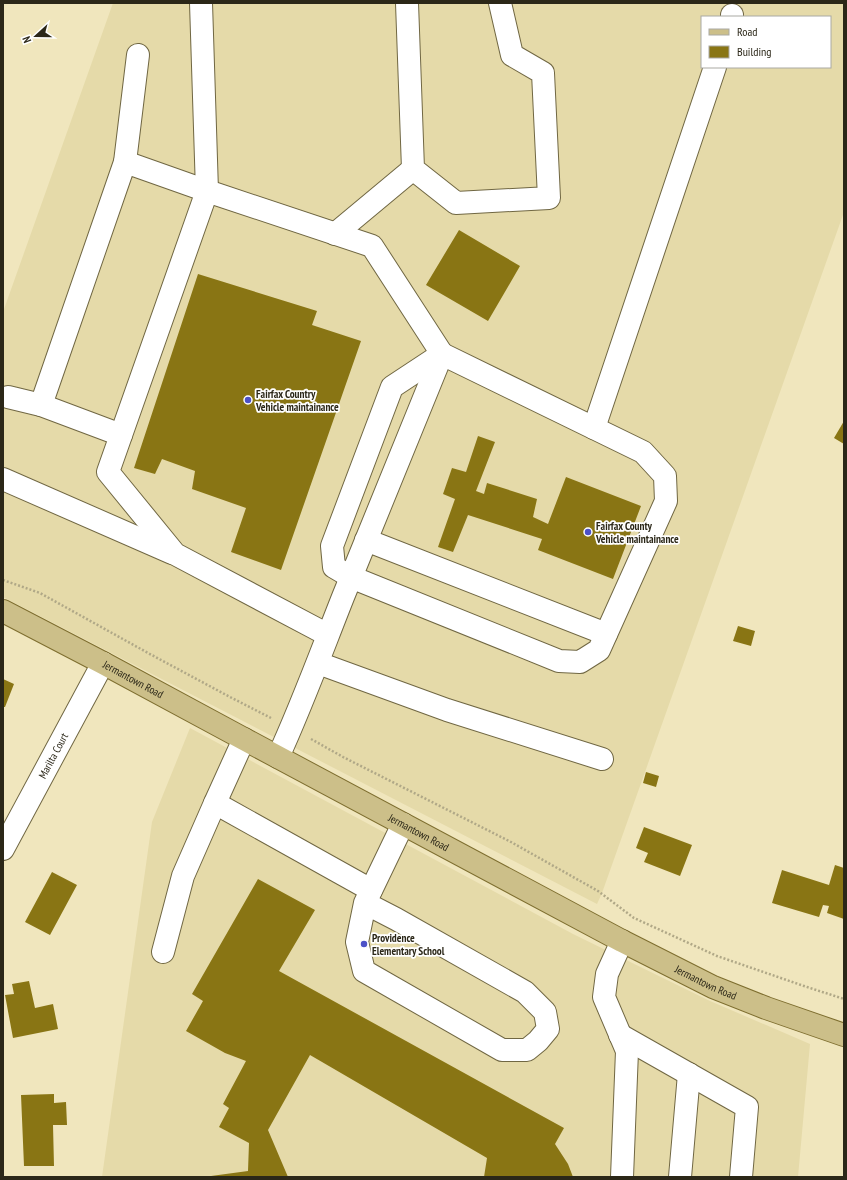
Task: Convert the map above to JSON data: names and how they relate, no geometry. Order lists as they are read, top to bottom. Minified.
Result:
{"streets":{"main road":["Jermantown Road"],"street":["Marilta Court"]},"crossings":[["Jermantown Road","Marilta Court"]],"places":["Fairfax Country Vehicle maintainance","Fairfax County Vehicle maintainance","Providence Elementary School"],"legend":["Road","Building"],"north":"left"}
